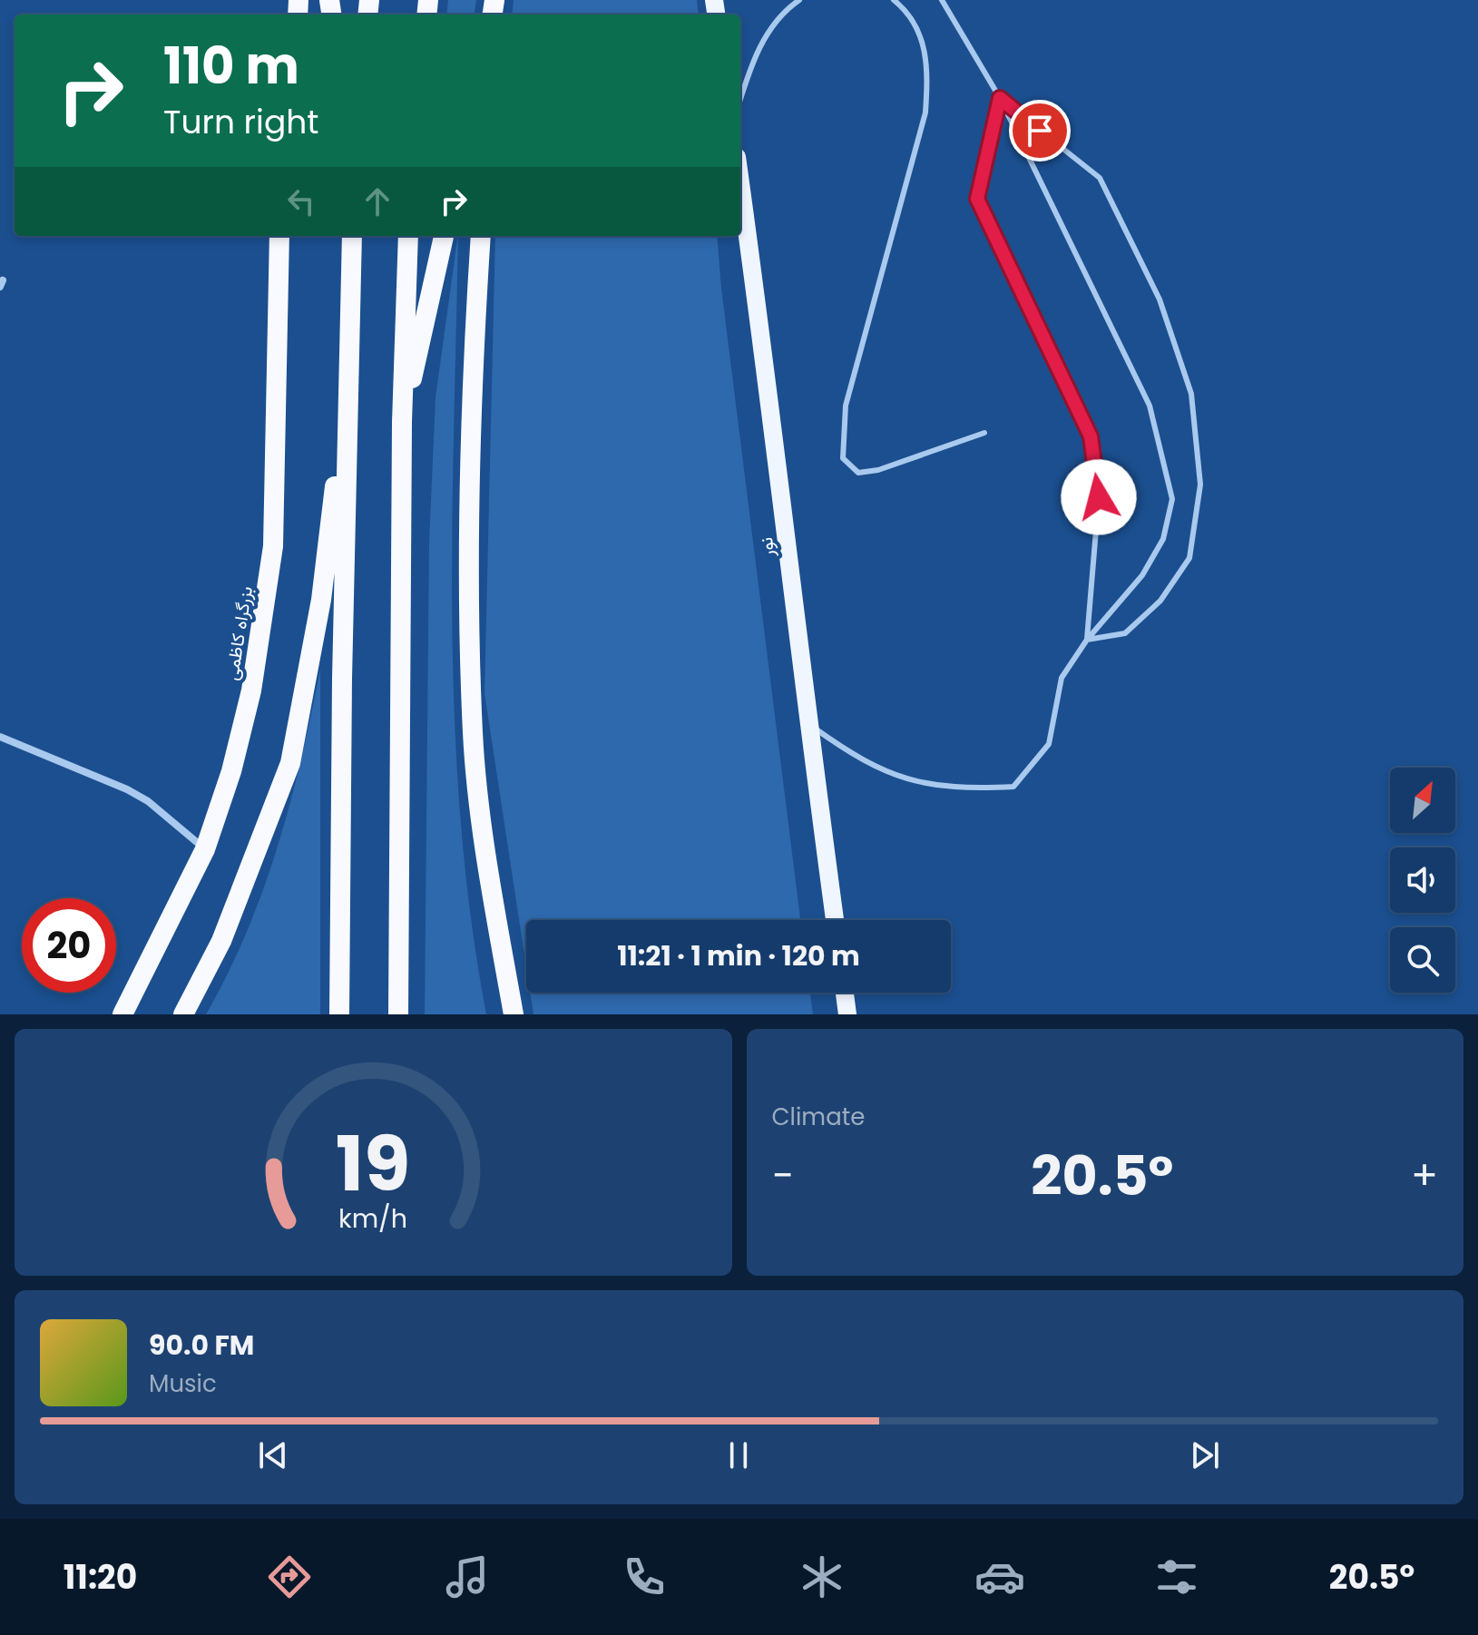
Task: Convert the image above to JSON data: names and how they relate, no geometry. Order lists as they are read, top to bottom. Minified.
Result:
{"streets":{"highway":["بزرگراه کاظمی"],"main road":["نور"]},"north":"top right","page":{"turn":["110 m","Turn right"],"limit":"20","trip":"11:21 · 1 min · 120 m","tile":"Climate","heat":["−","20.5°","+"],"song":["90.0 FM","Music"],"tabs":["11:20","20.5°"],"gauge":["19","km/h"]}}
